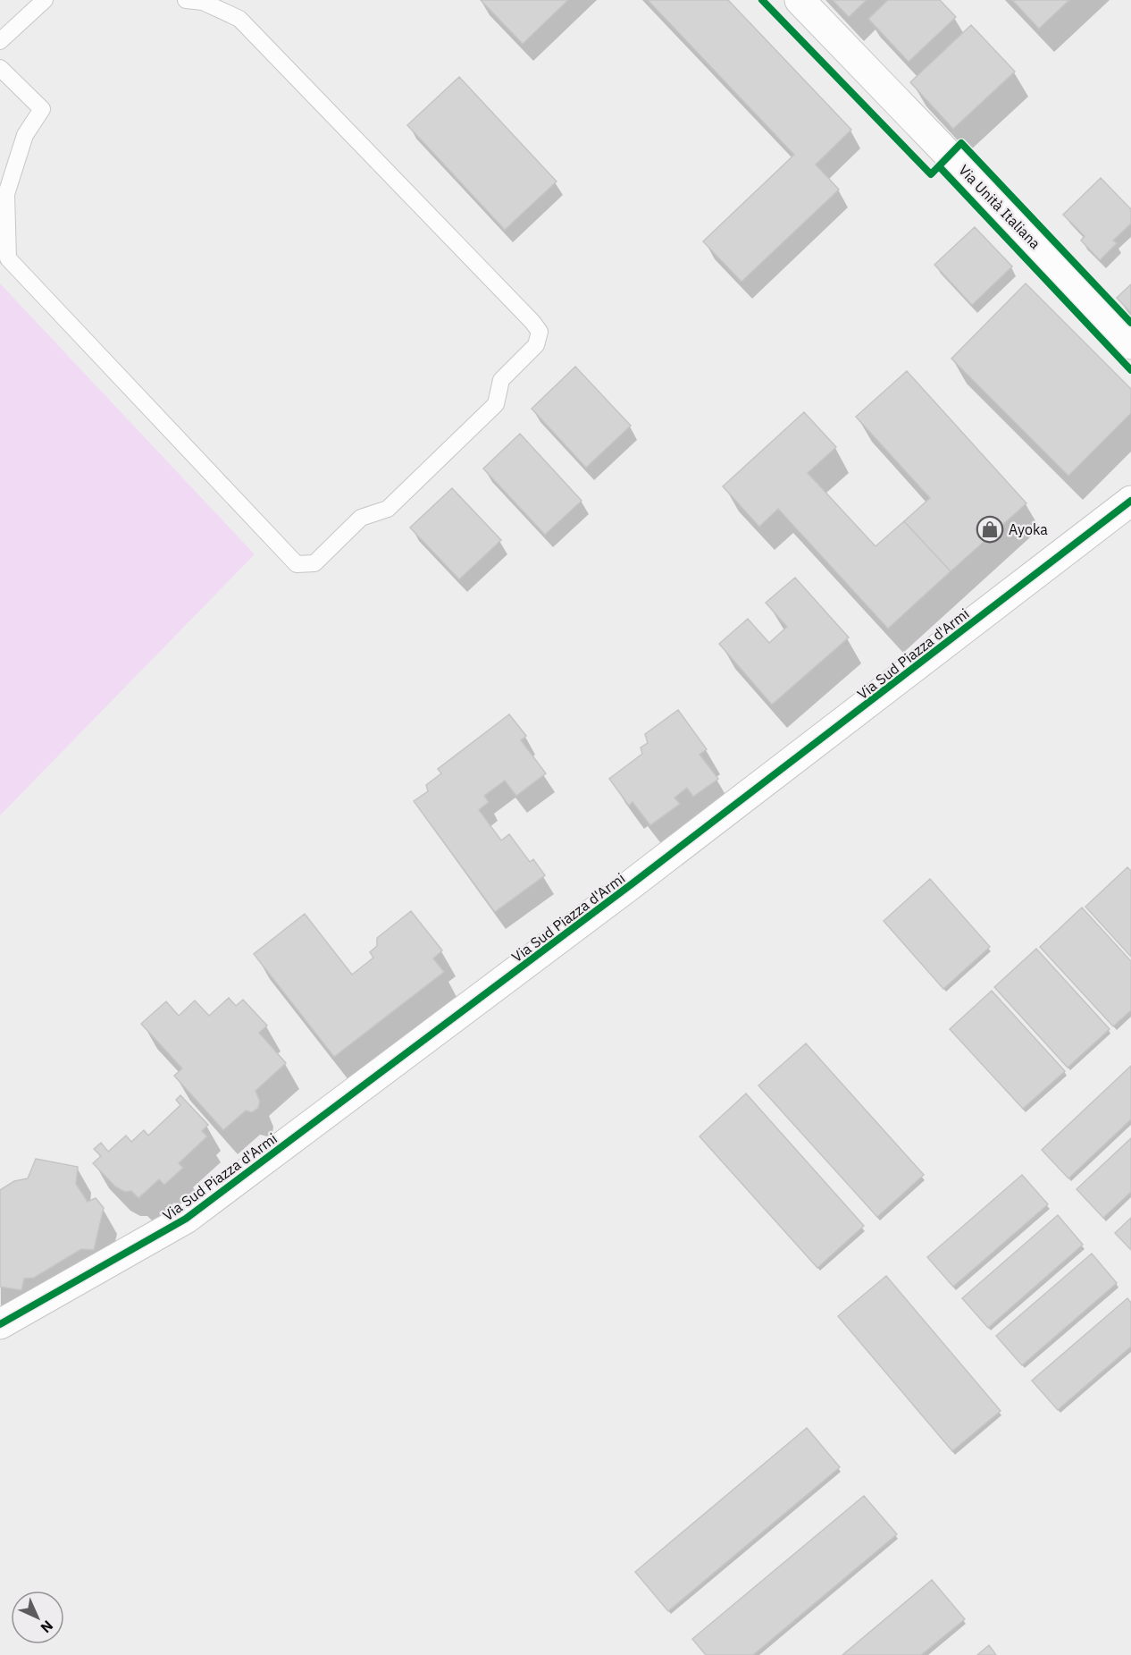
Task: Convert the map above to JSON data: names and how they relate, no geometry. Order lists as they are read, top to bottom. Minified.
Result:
{"streets":{"street":["Via Unità Italiana","Via Sud Piazza d'Armi"]},"places":{"shop":["Ayoka"]},"north":"bottom right"}
